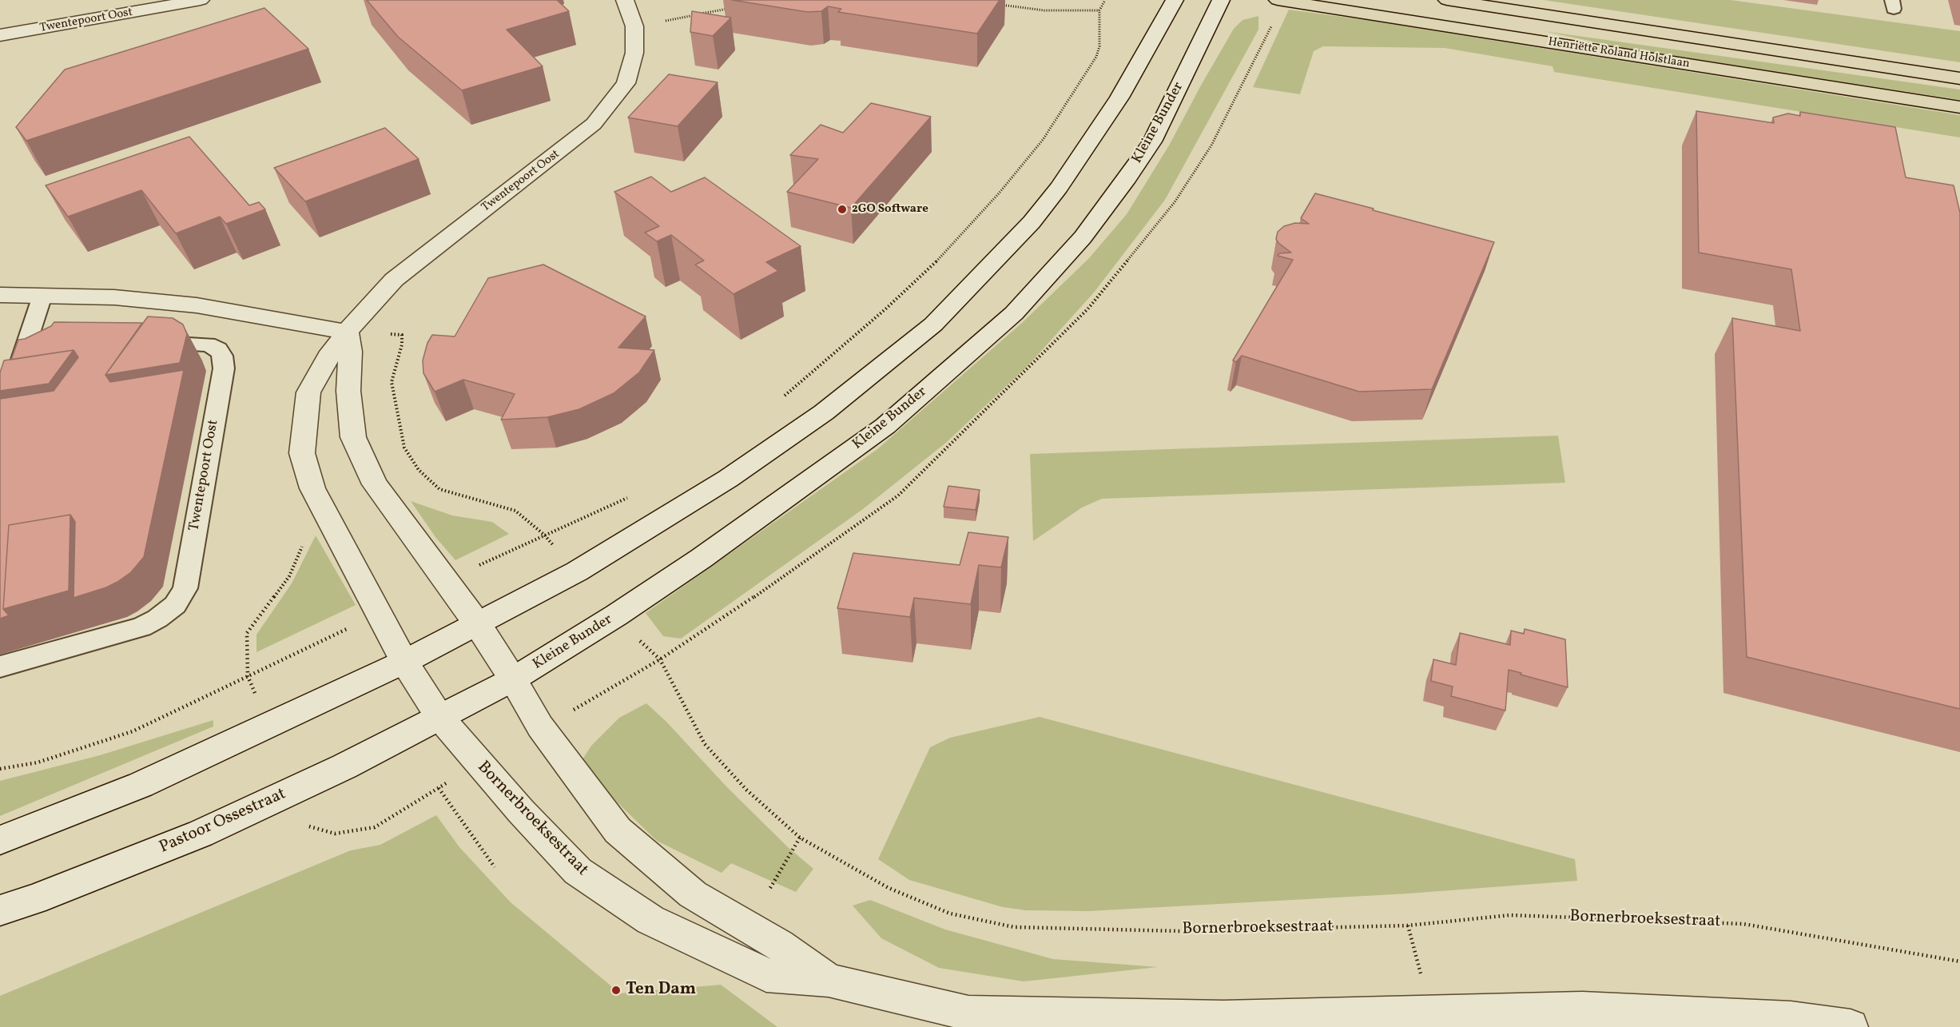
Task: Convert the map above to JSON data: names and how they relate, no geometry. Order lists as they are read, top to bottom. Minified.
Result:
{"streets":{"main road":["Henriëtte Roland Holstlaan"],"street":["Twentepoort Oost","Kleine Bunder","Bornerbroeksestraat","Pastoor Ossestraat"]},"crossings":[["Twentepoort Oost","Bornerbroeksestraat"],["Kleine Bunder","Bornerbroeksestraat"],["Kleine Bunder","Pastoor Ossestraat"],["Bornerbroeksestraat","Pastoor Ossestraat"]],"places":["2GO Software","Ten Dam"]}
